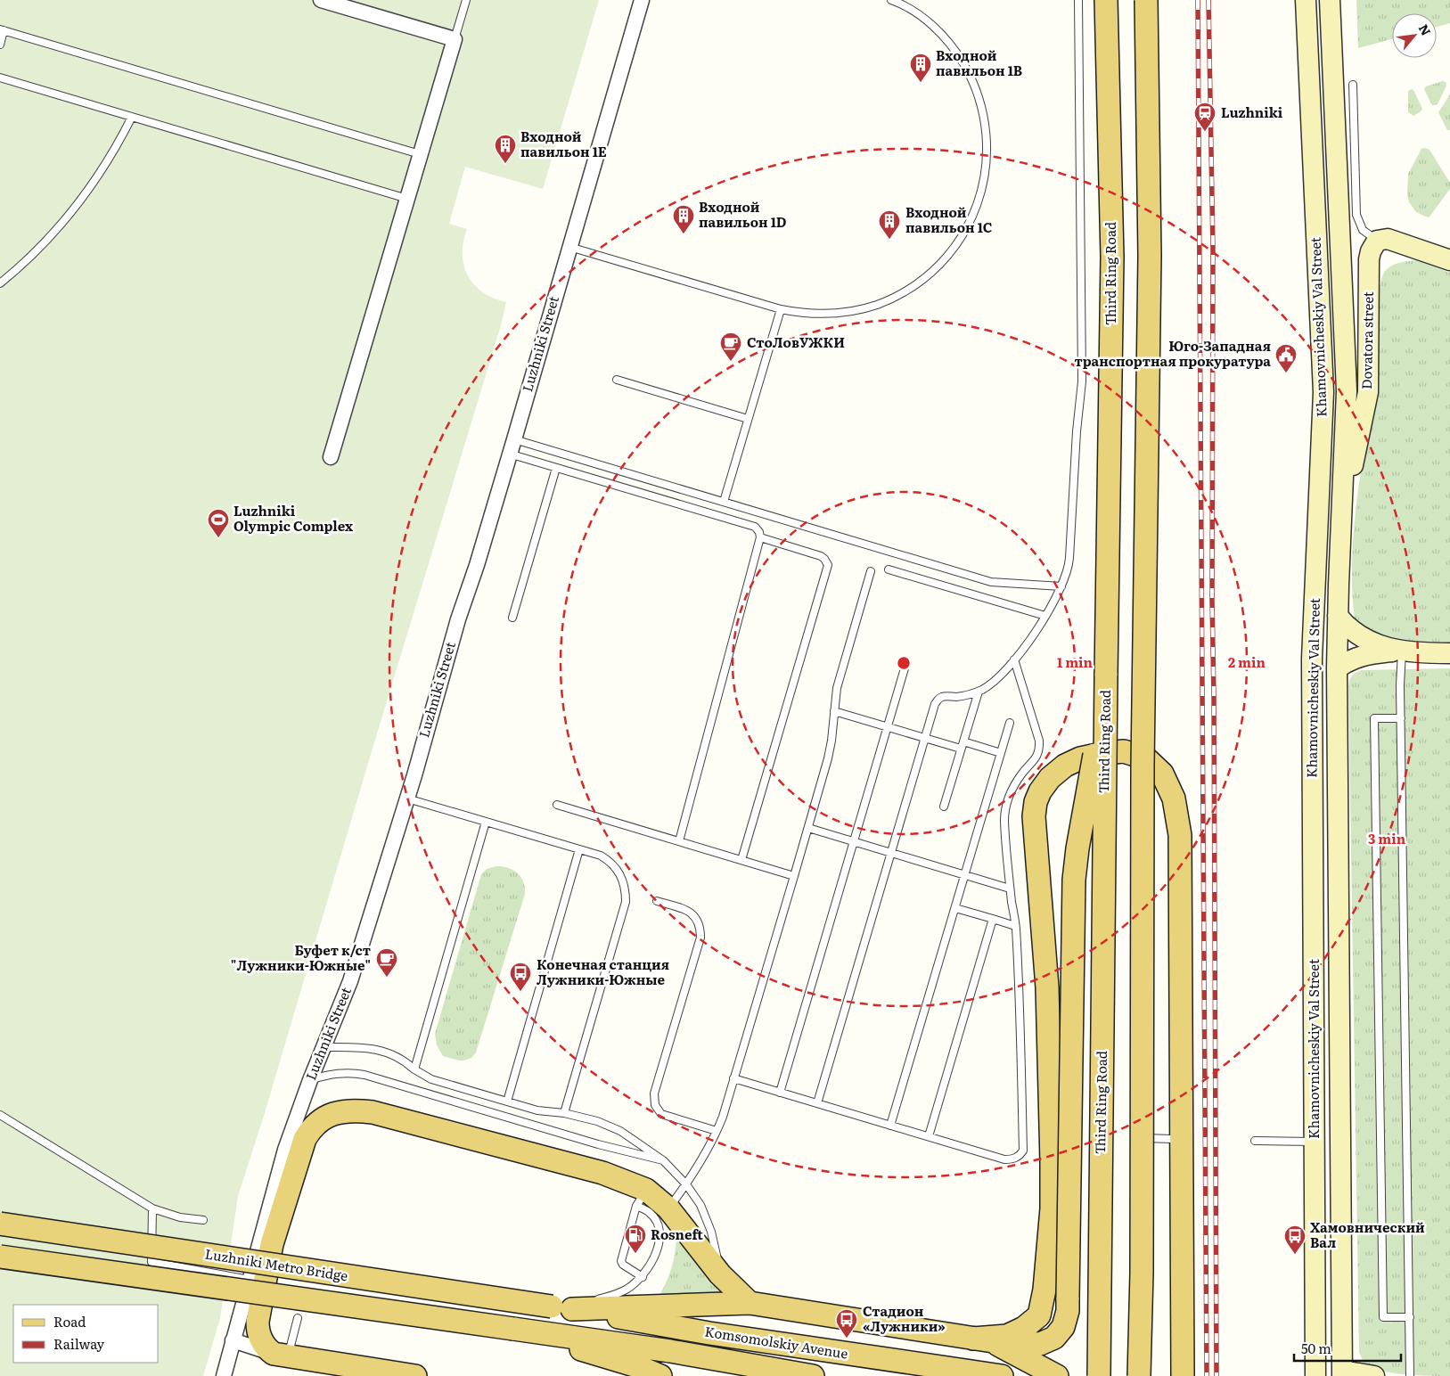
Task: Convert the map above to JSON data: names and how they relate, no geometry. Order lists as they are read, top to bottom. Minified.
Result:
{"streets":{"main road":["Third Ring Road","Khamovnicheskiy Val Street","Dovatora street","Luzhniki Metro Bridge","Komsomolskiy Avenue"],"street":["Luzhniki Street"]},"crossings":[["Khamovnicheskiy Val Street","Dovatora street"],["Luzhniki Metro Bridge","Komsomolskiy Avenue"]],"places":{"building":["Входной павильон 1B","Входной павильон 1E","Входной павильон 1D","Входной павильон 1C"],"station":["Luzhniki"],"cafe":["СтоЛовУЖКИ","Буфет к/ст \"Лужники-Южные\""],"public building":["Юго-Западная транспортная прокуратура"],"sports":["Luzhniki Olympic Complex"],"bus stop":["Конечная станция Лужники-Южные","Хамовнический Вал","Стадион «Лужники»"],"fuel station":["Rosneft"]},"legend":["Road","Railway"],"scale_bar":"50 m","north":"top right","rings":["1 min","2 min","3 min"]}
